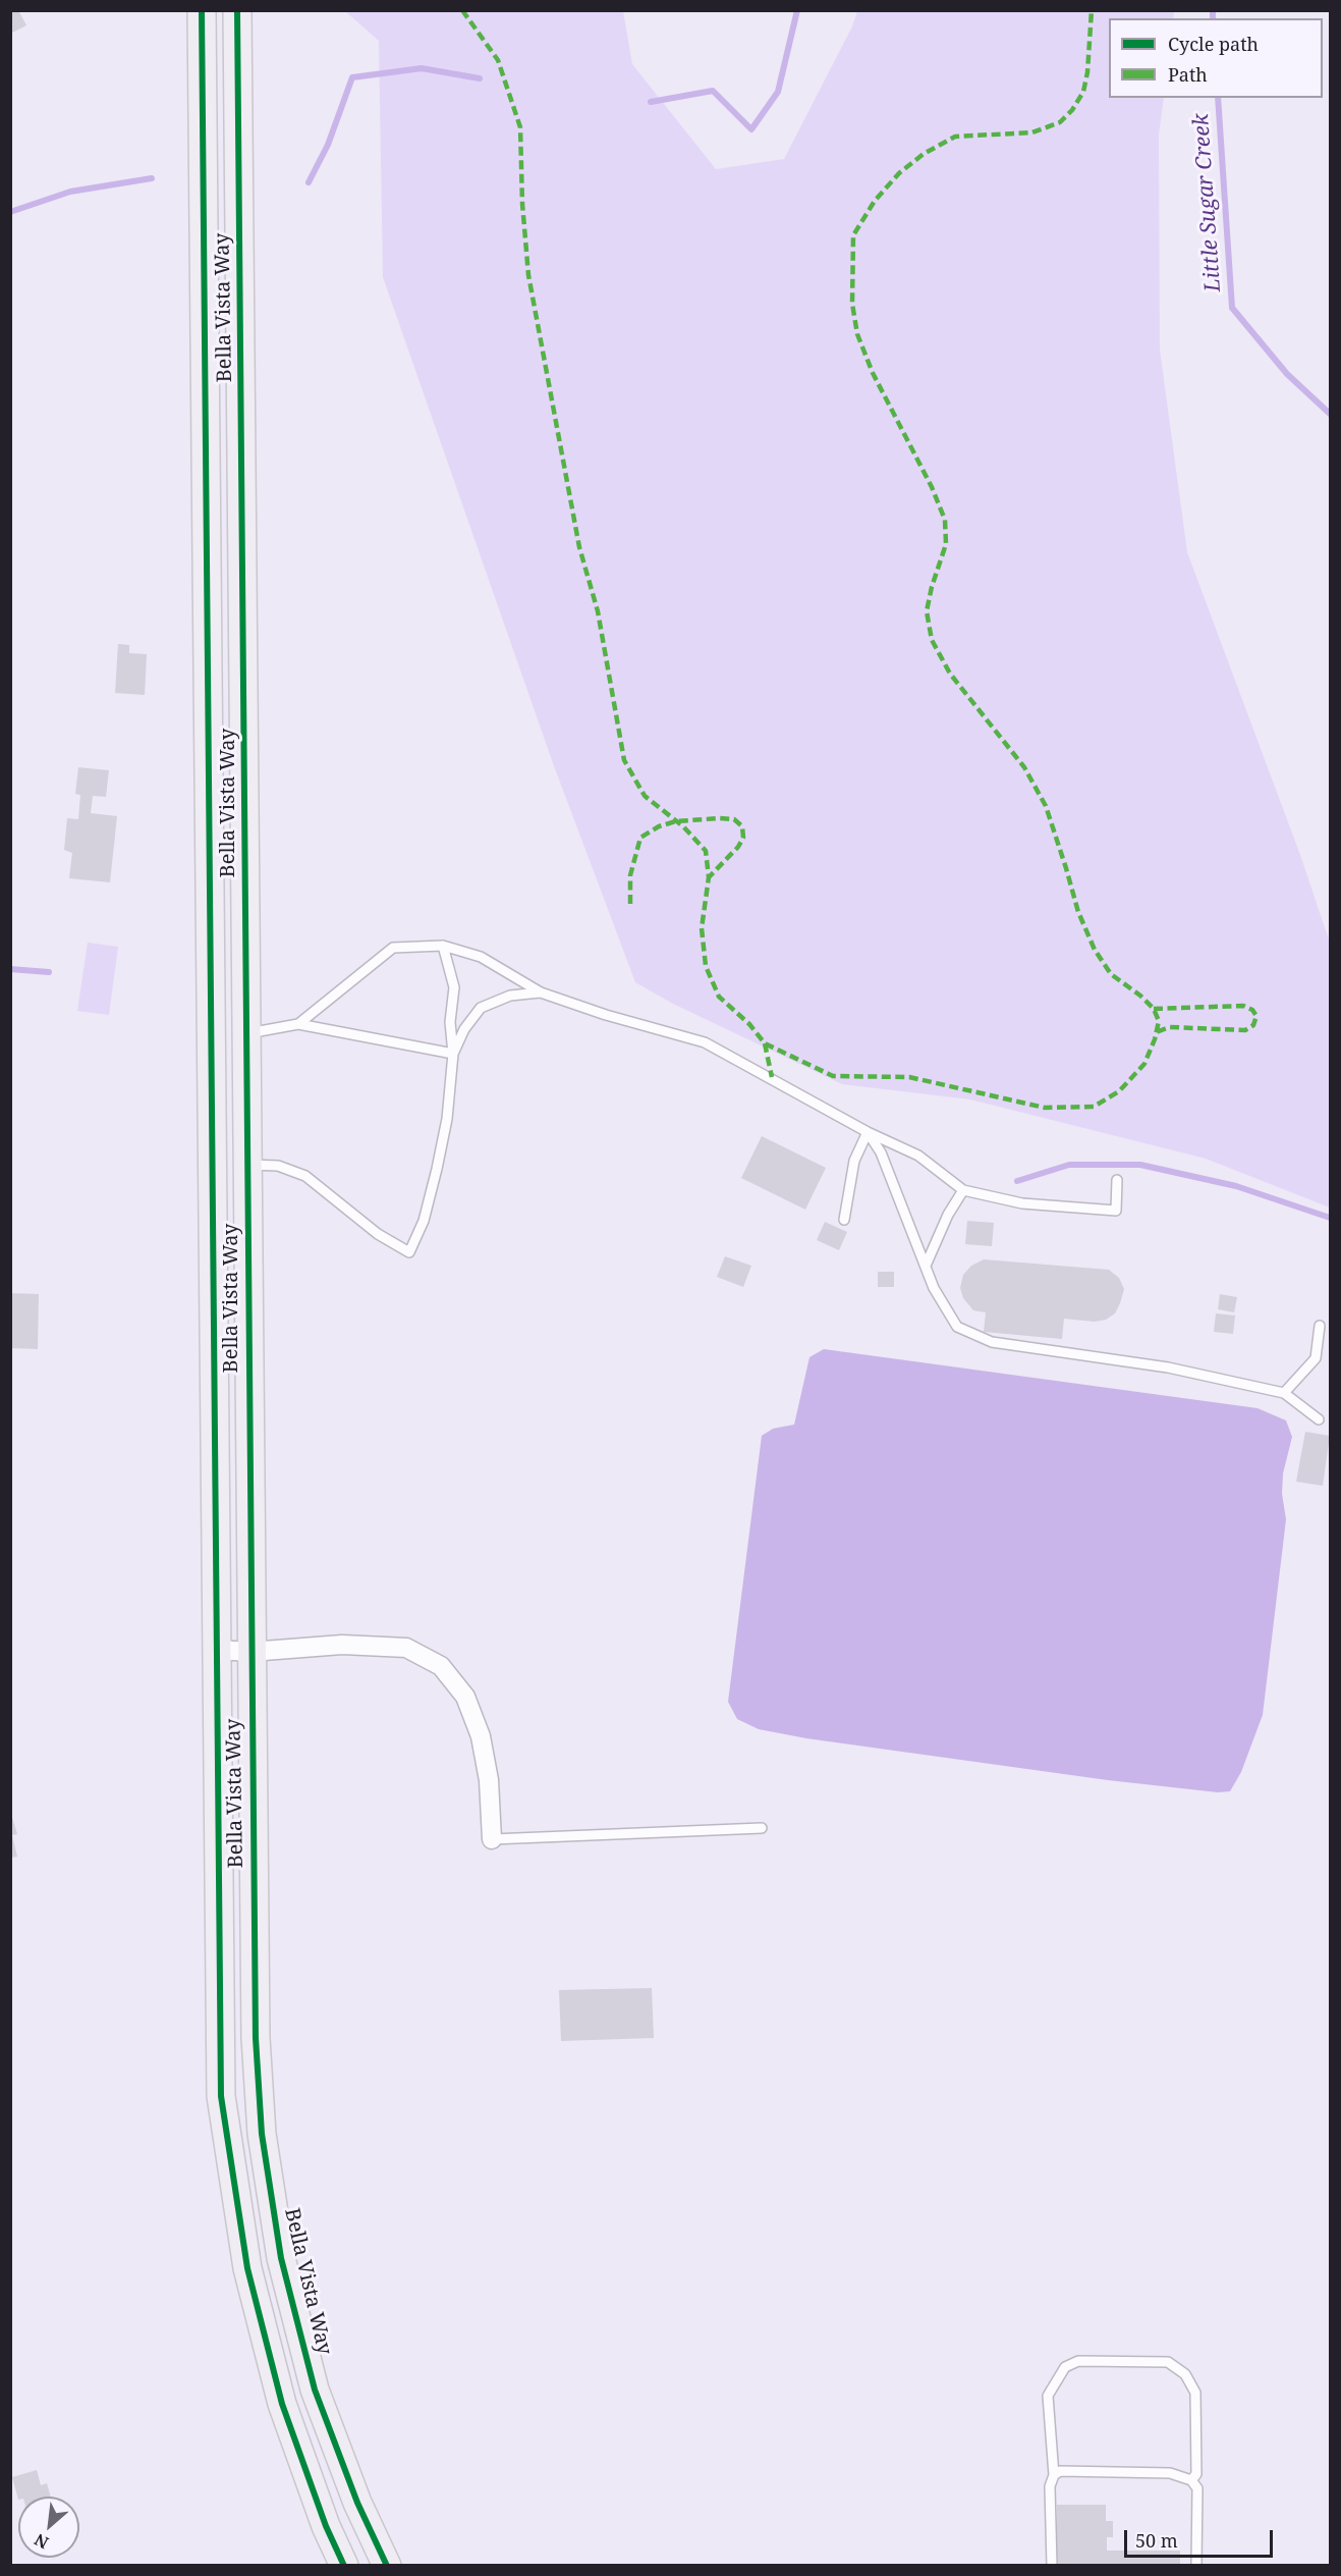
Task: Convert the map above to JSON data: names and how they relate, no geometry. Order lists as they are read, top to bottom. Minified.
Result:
{"streets":{"main road":["Bella Vista Way"]},"water":["Little Sugar Creek"],"legend":["Cycle path","Path"],"scale_bar":"50 m","north":"bottom left"}
